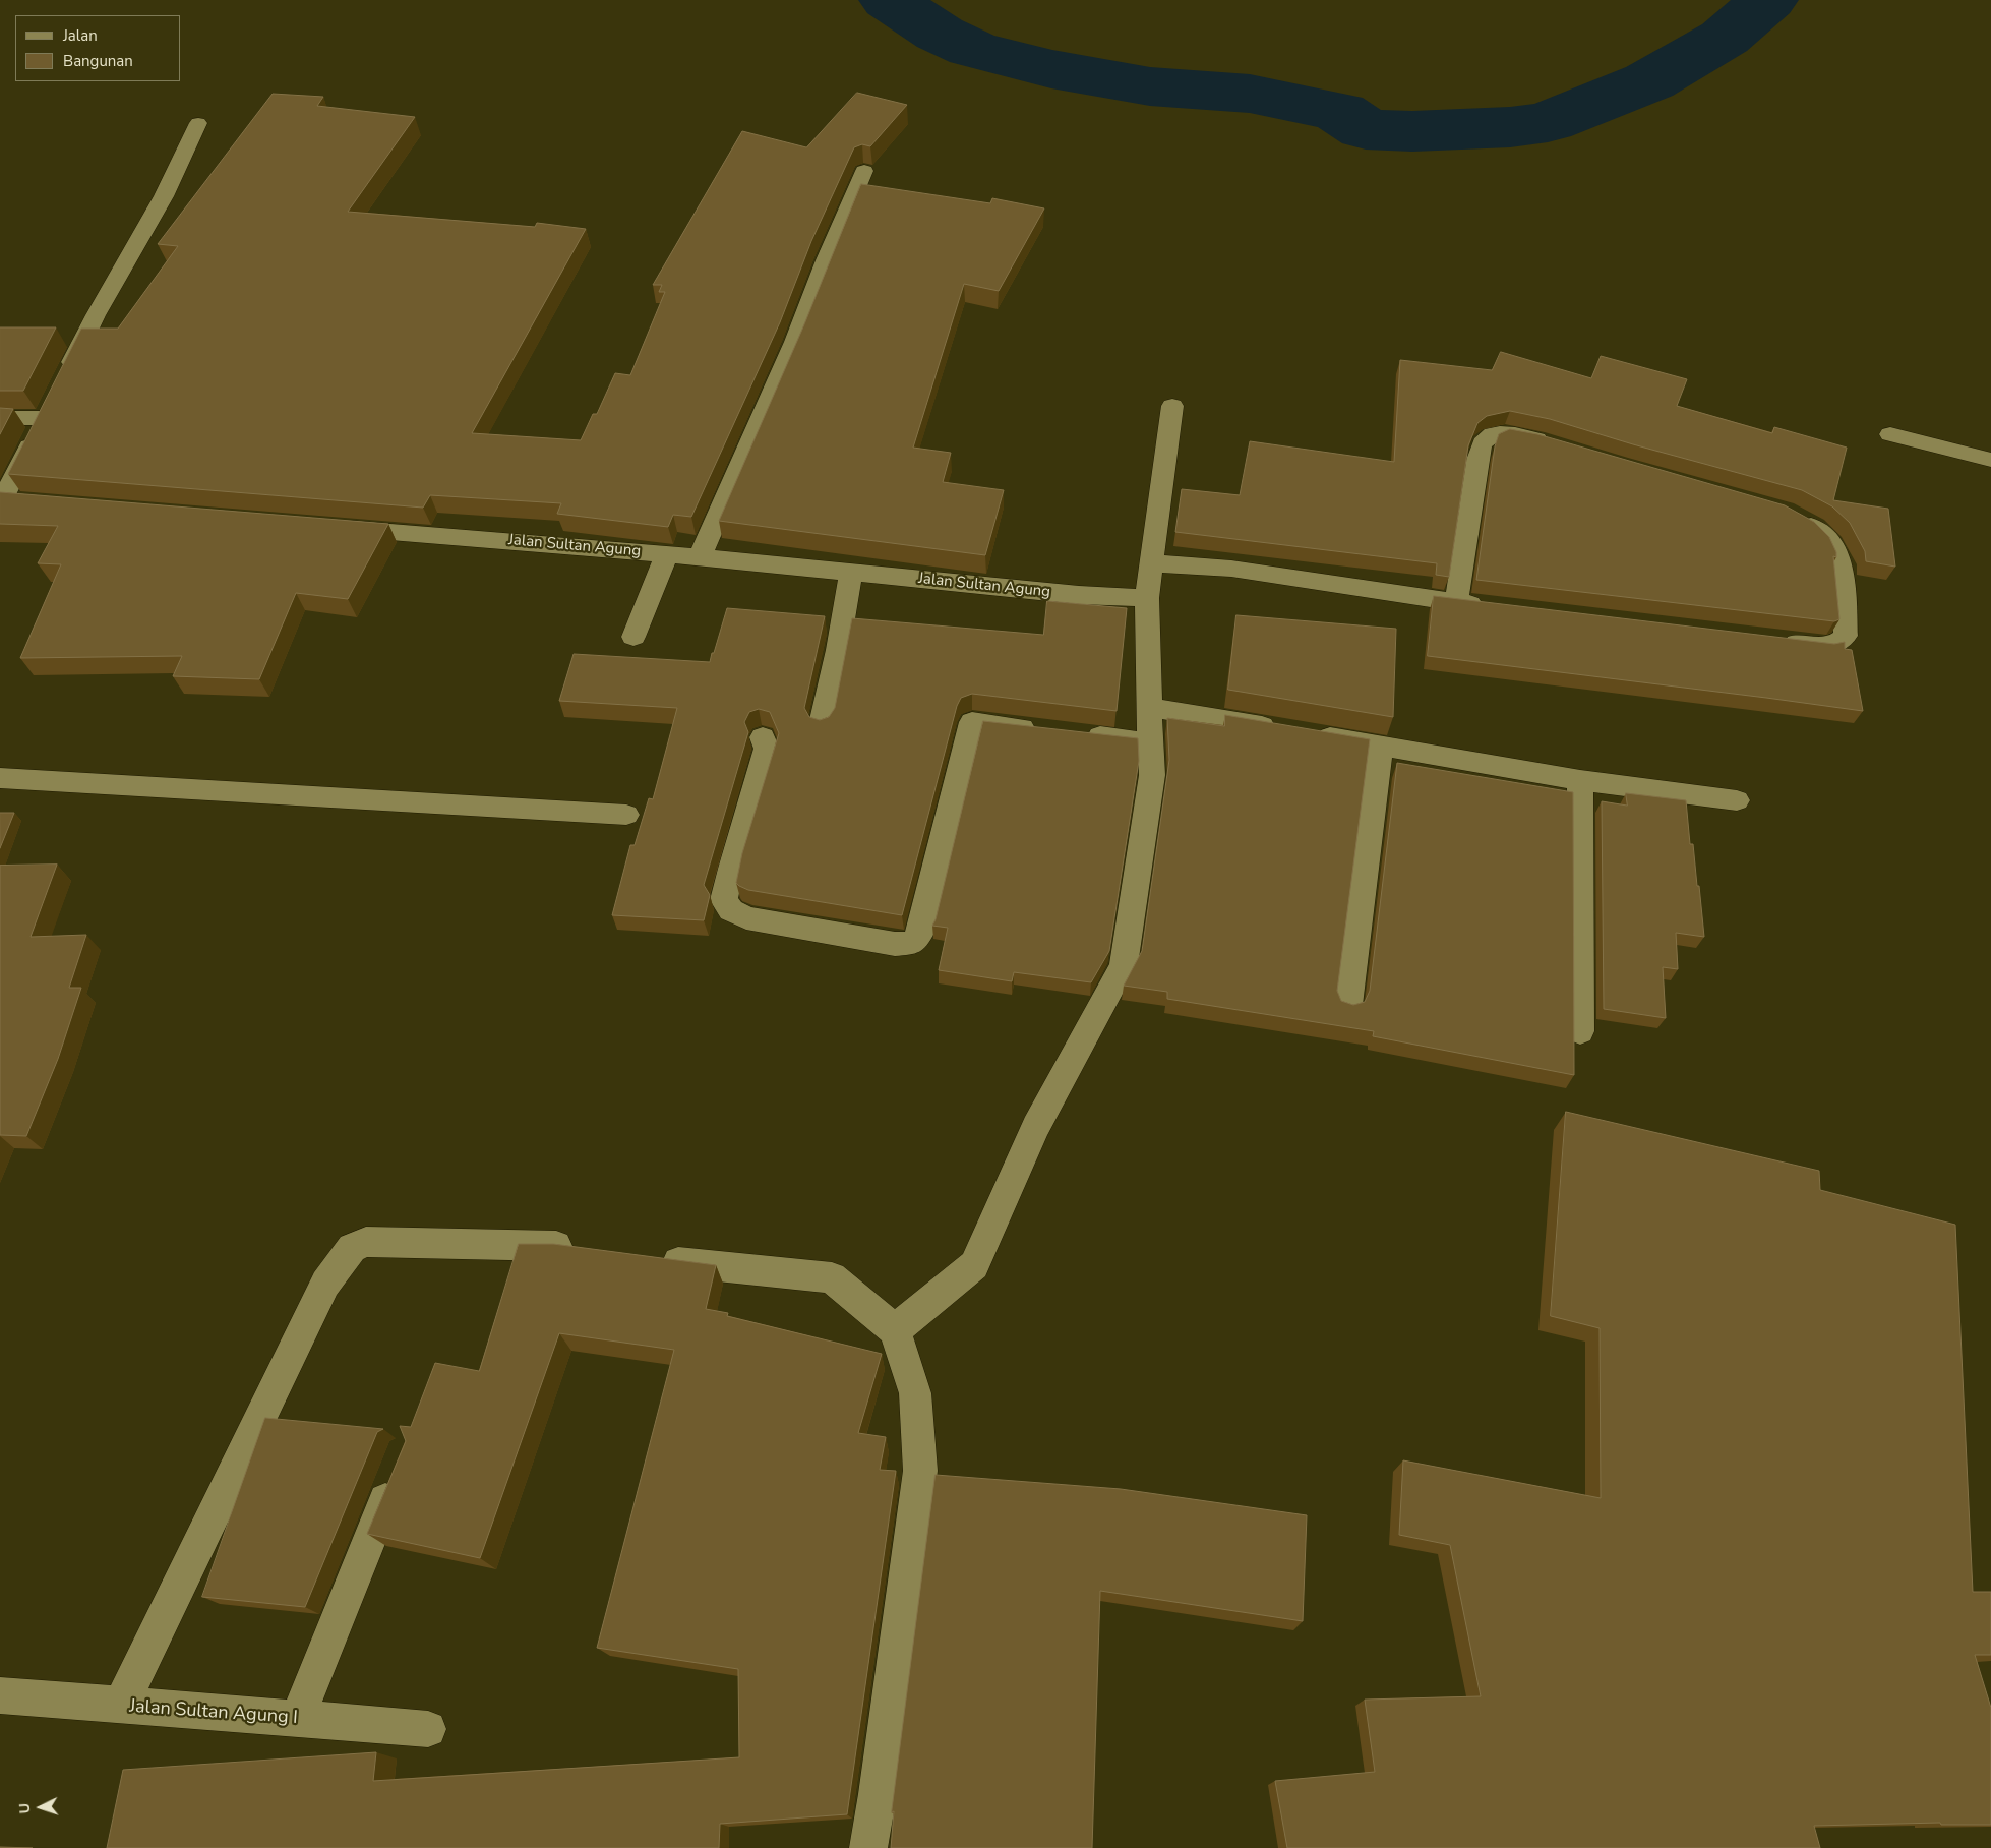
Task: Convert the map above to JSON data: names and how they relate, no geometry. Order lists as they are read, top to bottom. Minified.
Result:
{"streets":{"street":["Jalan Sultan Agung","Jalan Sultan Agung I"]},"legend":["Jalan","Bangunan"],"north":"left"}
